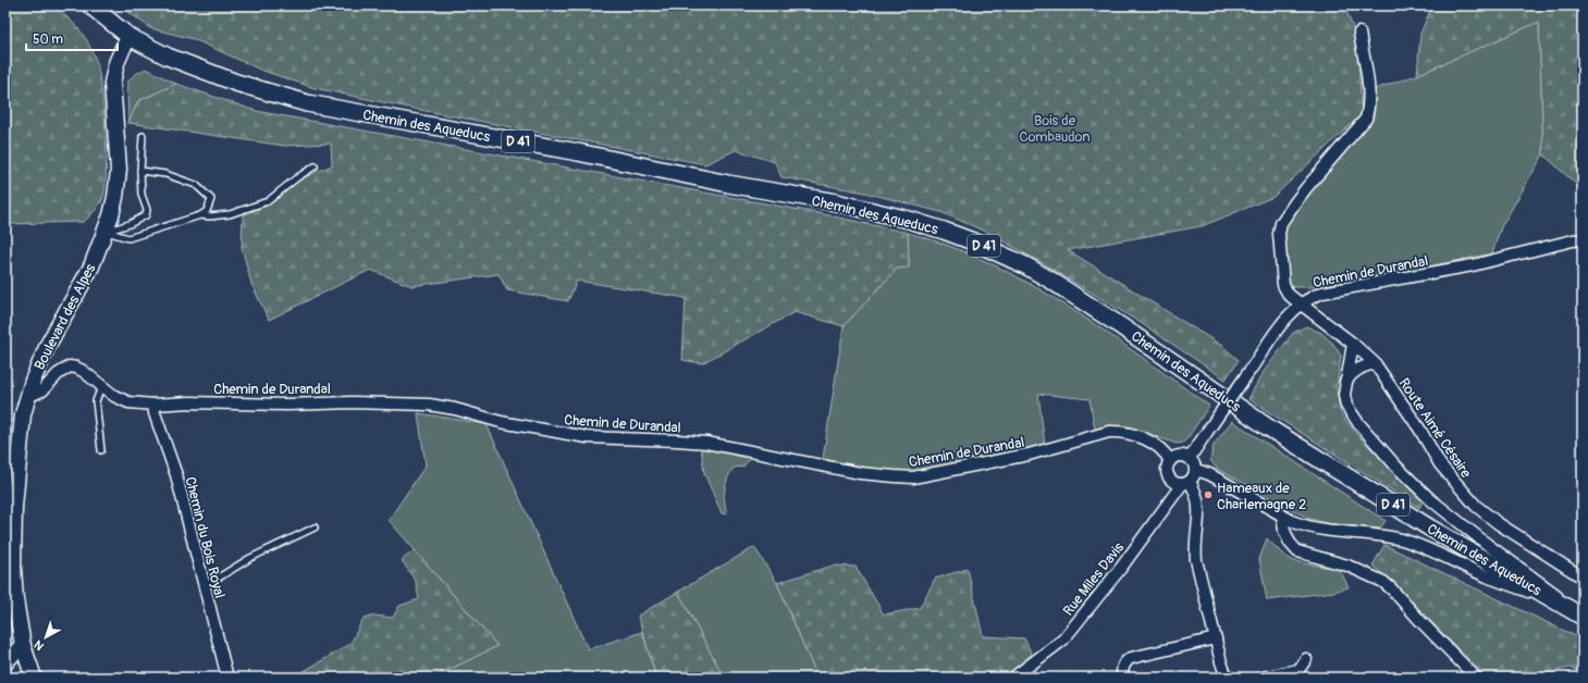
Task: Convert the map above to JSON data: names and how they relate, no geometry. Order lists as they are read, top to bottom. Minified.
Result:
{"streets":{"main road":["Chemin des Aqueducs","D 41"],"street":["Chemin de Durandal","Boulevard des Alpes","Route Aimé Césaire","Chemin du Bois Royal","Rue Miles Davis"]},"crossings":[["Chemin des Aqueducs","Boulevard des Alpes"],["Chemin de Durandal","Boulevard des Alpes"],["Chemin de Durandal","Route Aimé Césaire"],["Chemin de Durandal","Chemin du Bois Royal"],["Chemin de Durandal","Rue Miles Davis"]],"parks":["Bois de Combaudon"],"places":["Hameaux de Charlemagne 2"],"scale_bar":"50 m","north":"bottom left"}
